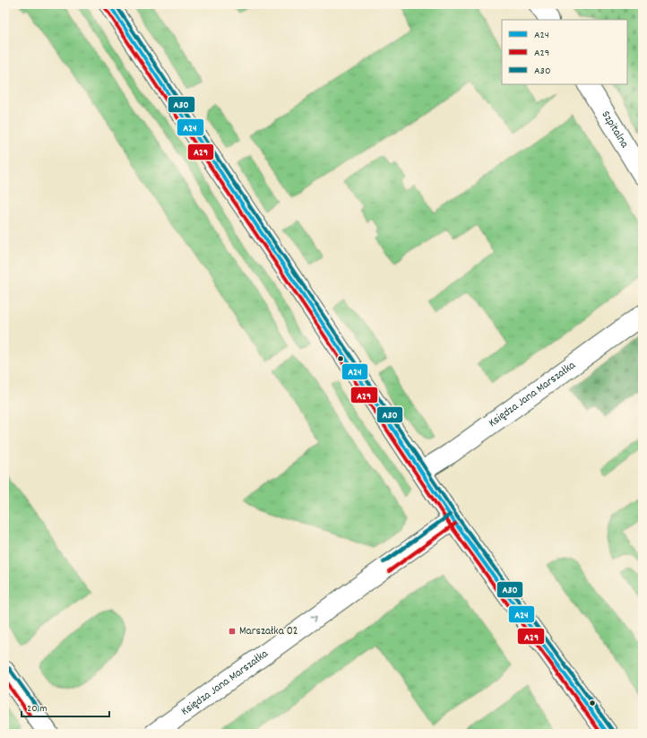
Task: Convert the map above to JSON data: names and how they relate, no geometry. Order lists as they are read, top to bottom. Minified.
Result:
{"streets":{"street":["Szpitalna","Księdza Jana Marszałka"]},"one_way":["Księdza Jana Marszałka"],"places":{"transit":["Marszałka 02"]},"lines":["transit line A24","transit line A30","transit line A29"],"legend":["A24","A29","A30"],"scale_bar":"20 m"}
